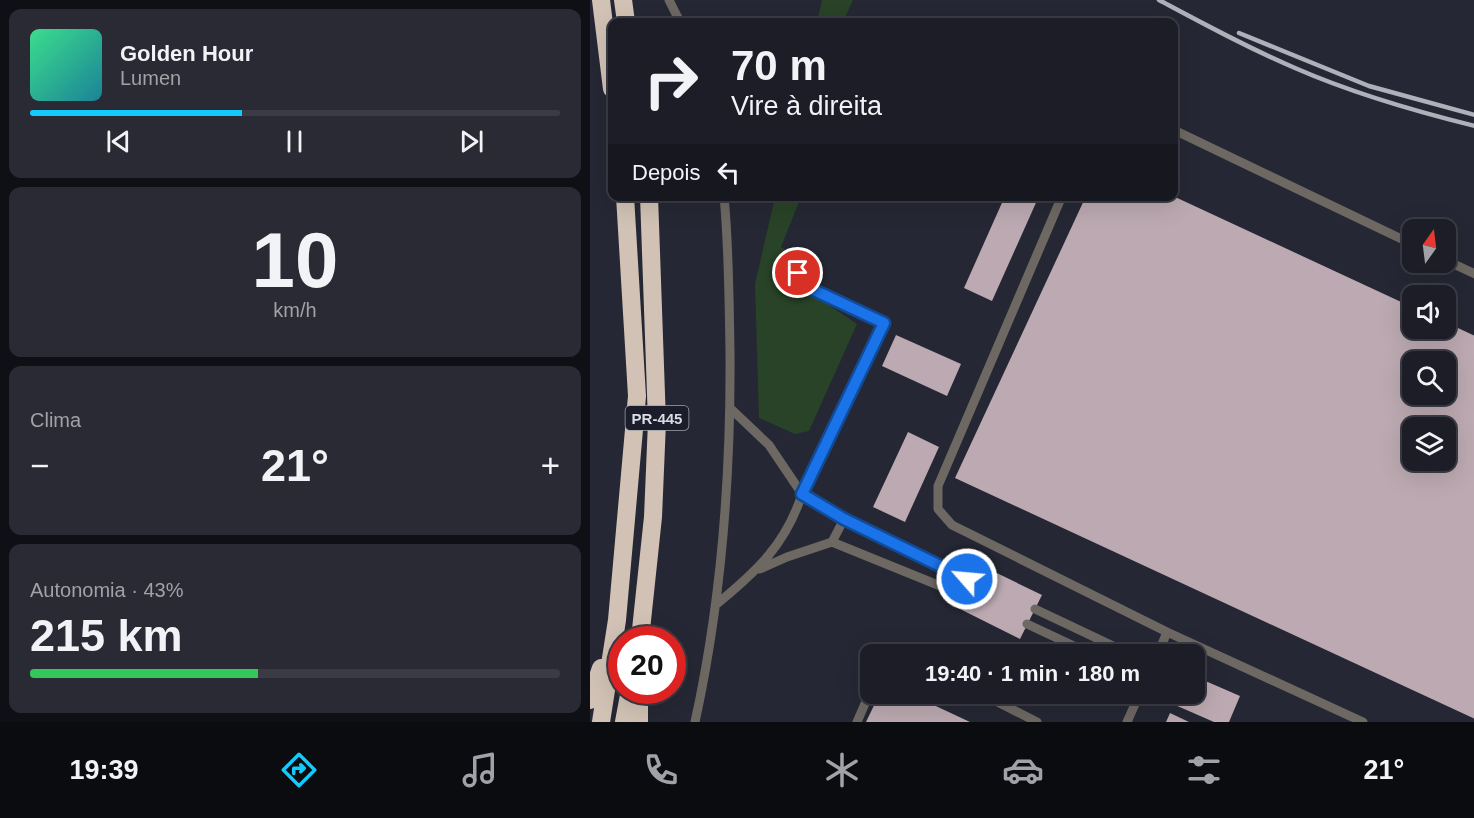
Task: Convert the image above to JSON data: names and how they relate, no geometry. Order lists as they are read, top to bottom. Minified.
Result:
{"streets":{"highway":["PR-445"]},"north":"top","page":{"turn":["70 m","Vire à direita"],"song":["Golden Hour","Lumen"],"then":"Depois","tile":[["10","km/h"],"Clima",["Autonomia · 43%","215 km"]],"heat":["−","21°","+"],"limit":"20","trip":"19:40 · 1 min · 180 m","tabs":["19:39","21°"]}}
